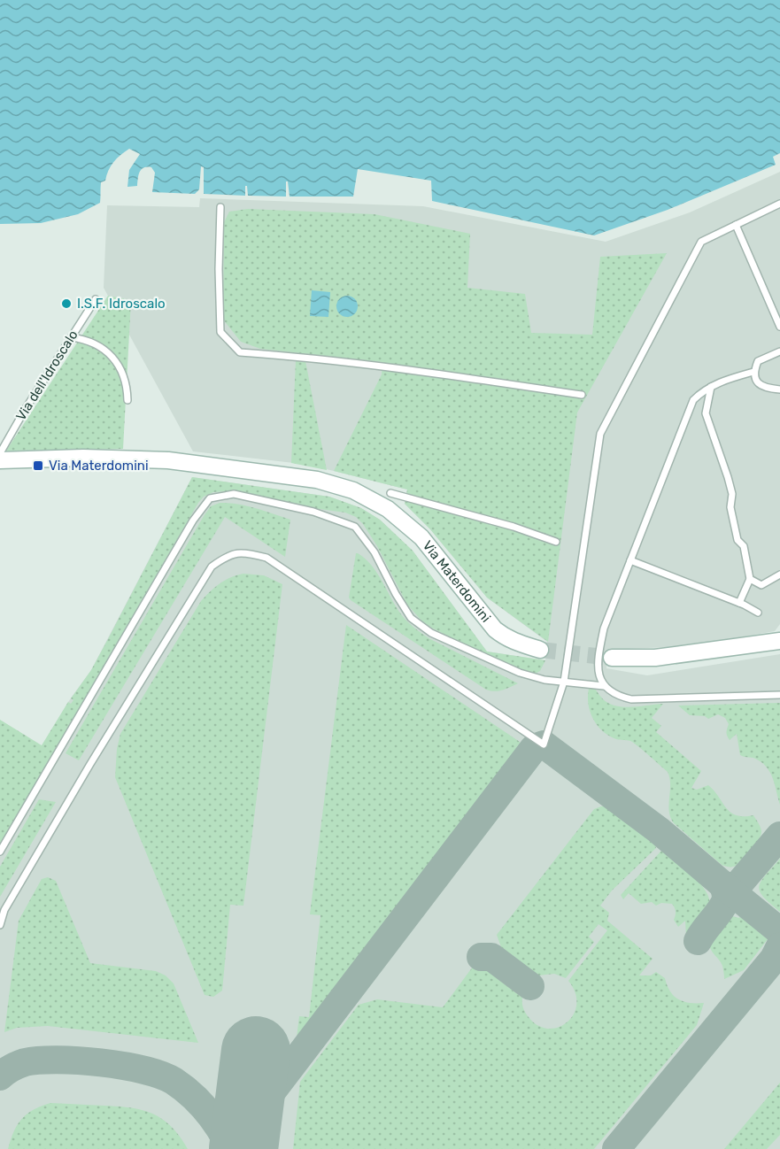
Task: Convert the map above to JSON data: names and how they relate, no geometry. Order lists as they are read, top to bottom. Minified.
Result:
{"streets":{"street":["Via Materdomini"],"lane":["Via dell'Idroscalo"]},"places":{"other":["I.S.F. Idroscalo"],"transit":["Via Materdomini"]}}
